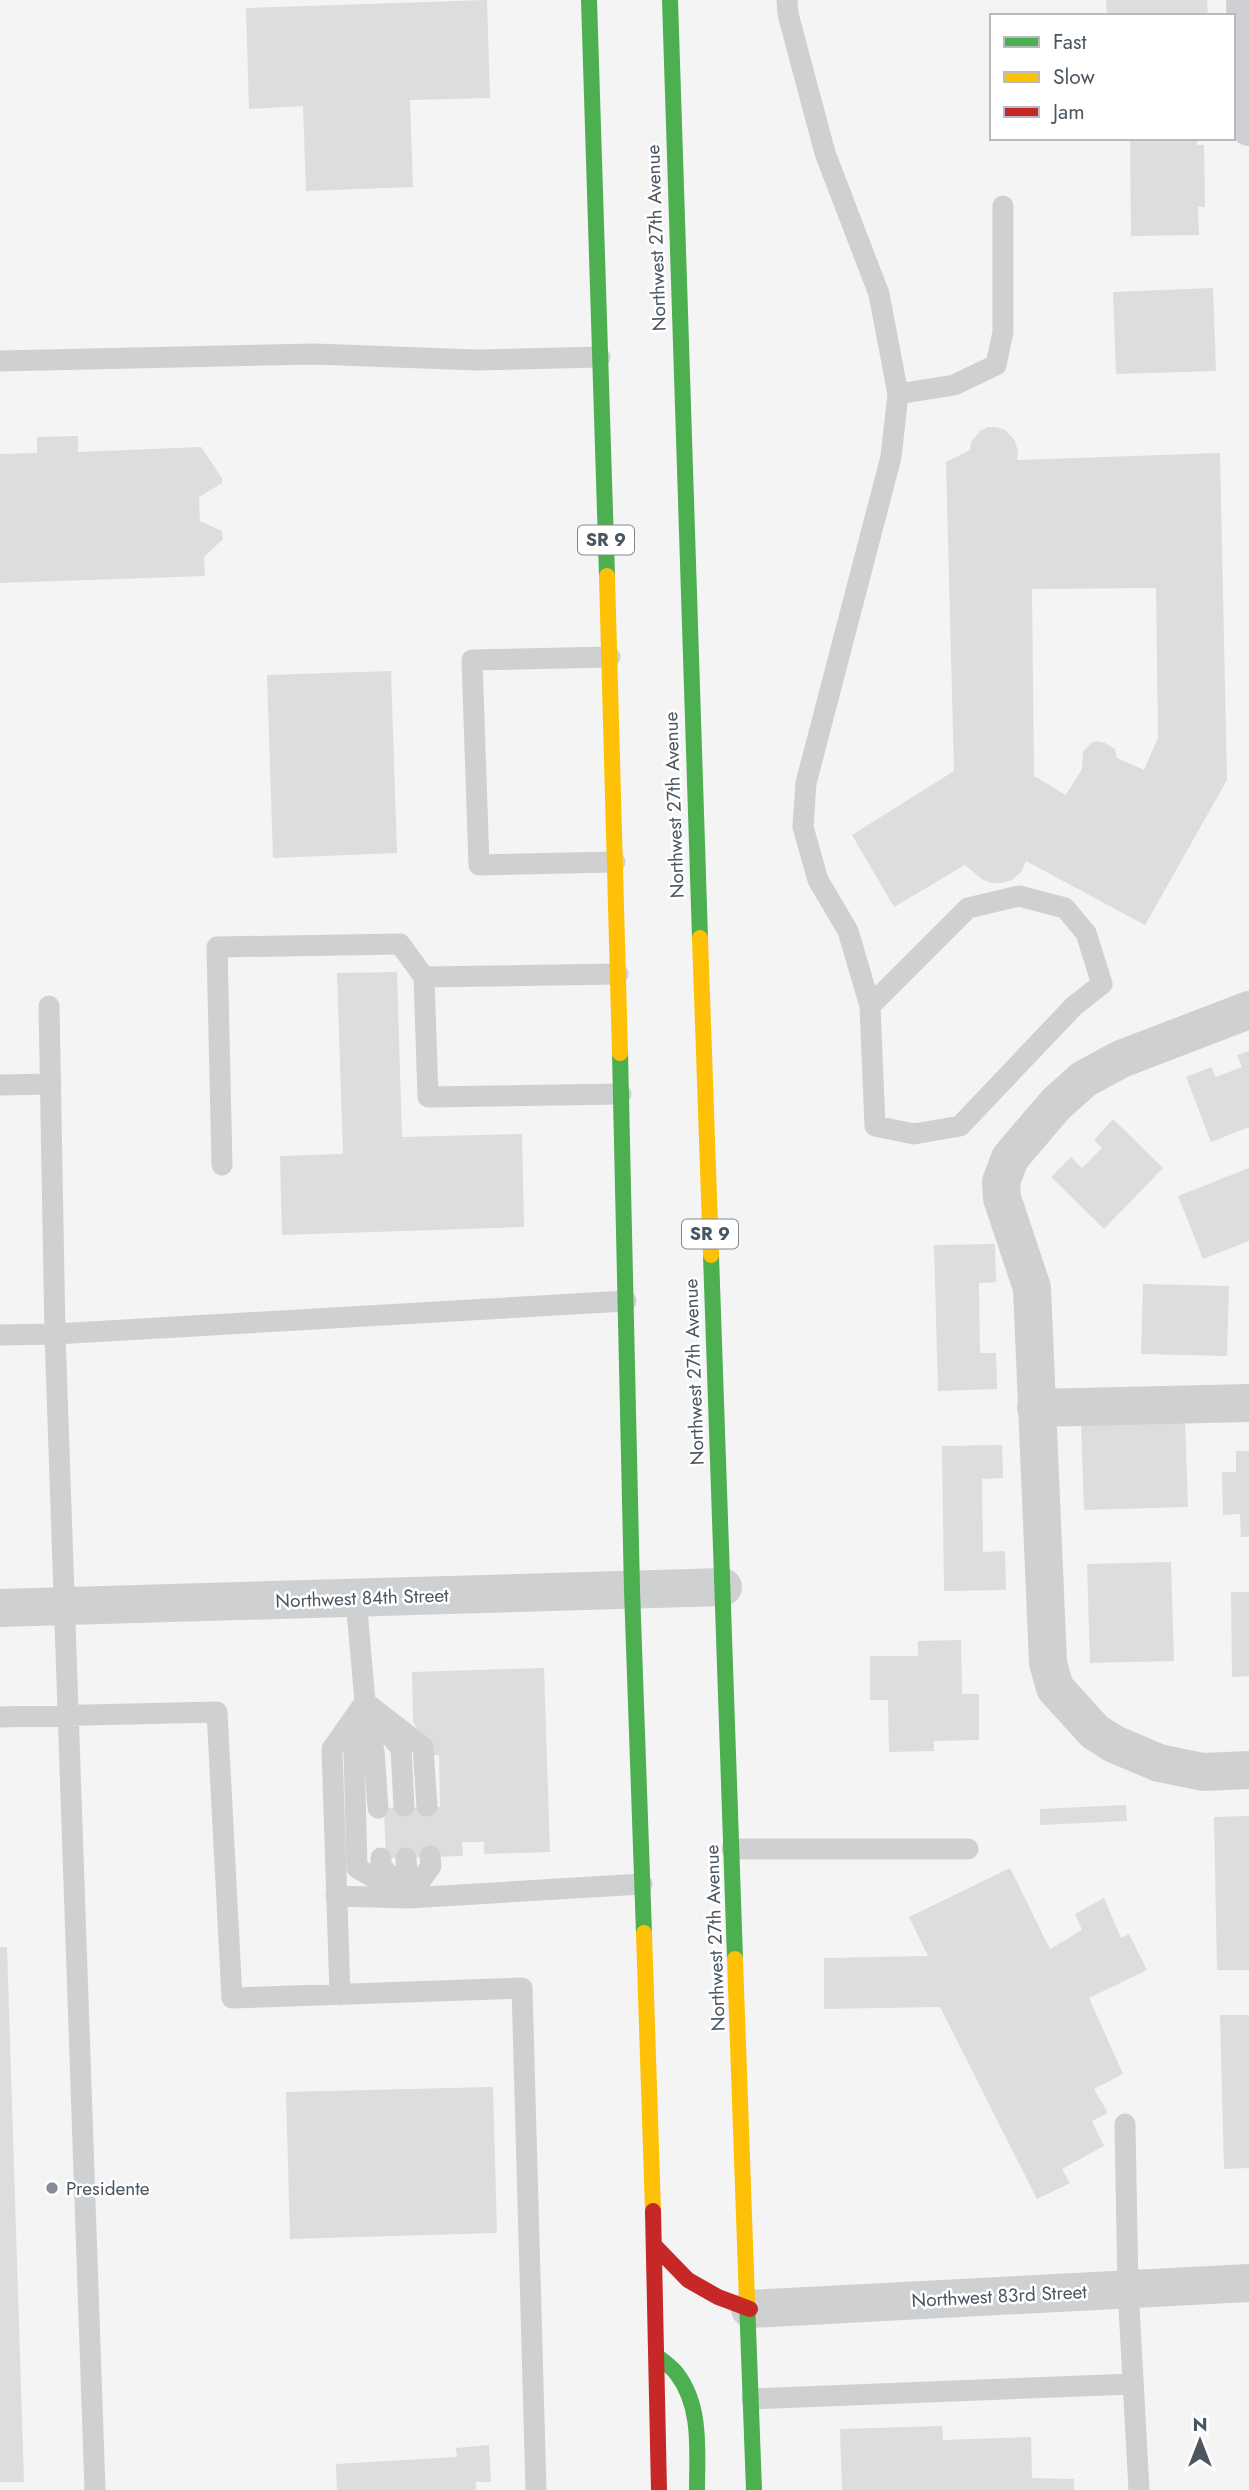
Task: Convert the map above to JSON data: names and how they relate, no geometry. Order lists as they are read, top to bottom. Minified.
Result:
{"streets":{"main road":["Northwest 27th Avenue","SR 9"],"street":["Northwest 84th Street","Northwest 83rd Street"]},"crossings":[["Northwest 27th Avenue","Northwest 84th Street"],["Northwest 27th Avenue","Northwest 83rd Street"],["SR 9","Northwest 84th Street"]],"places":["Presidente"],"legend":["Fast","Slow","Jam"],"north":"top"}
